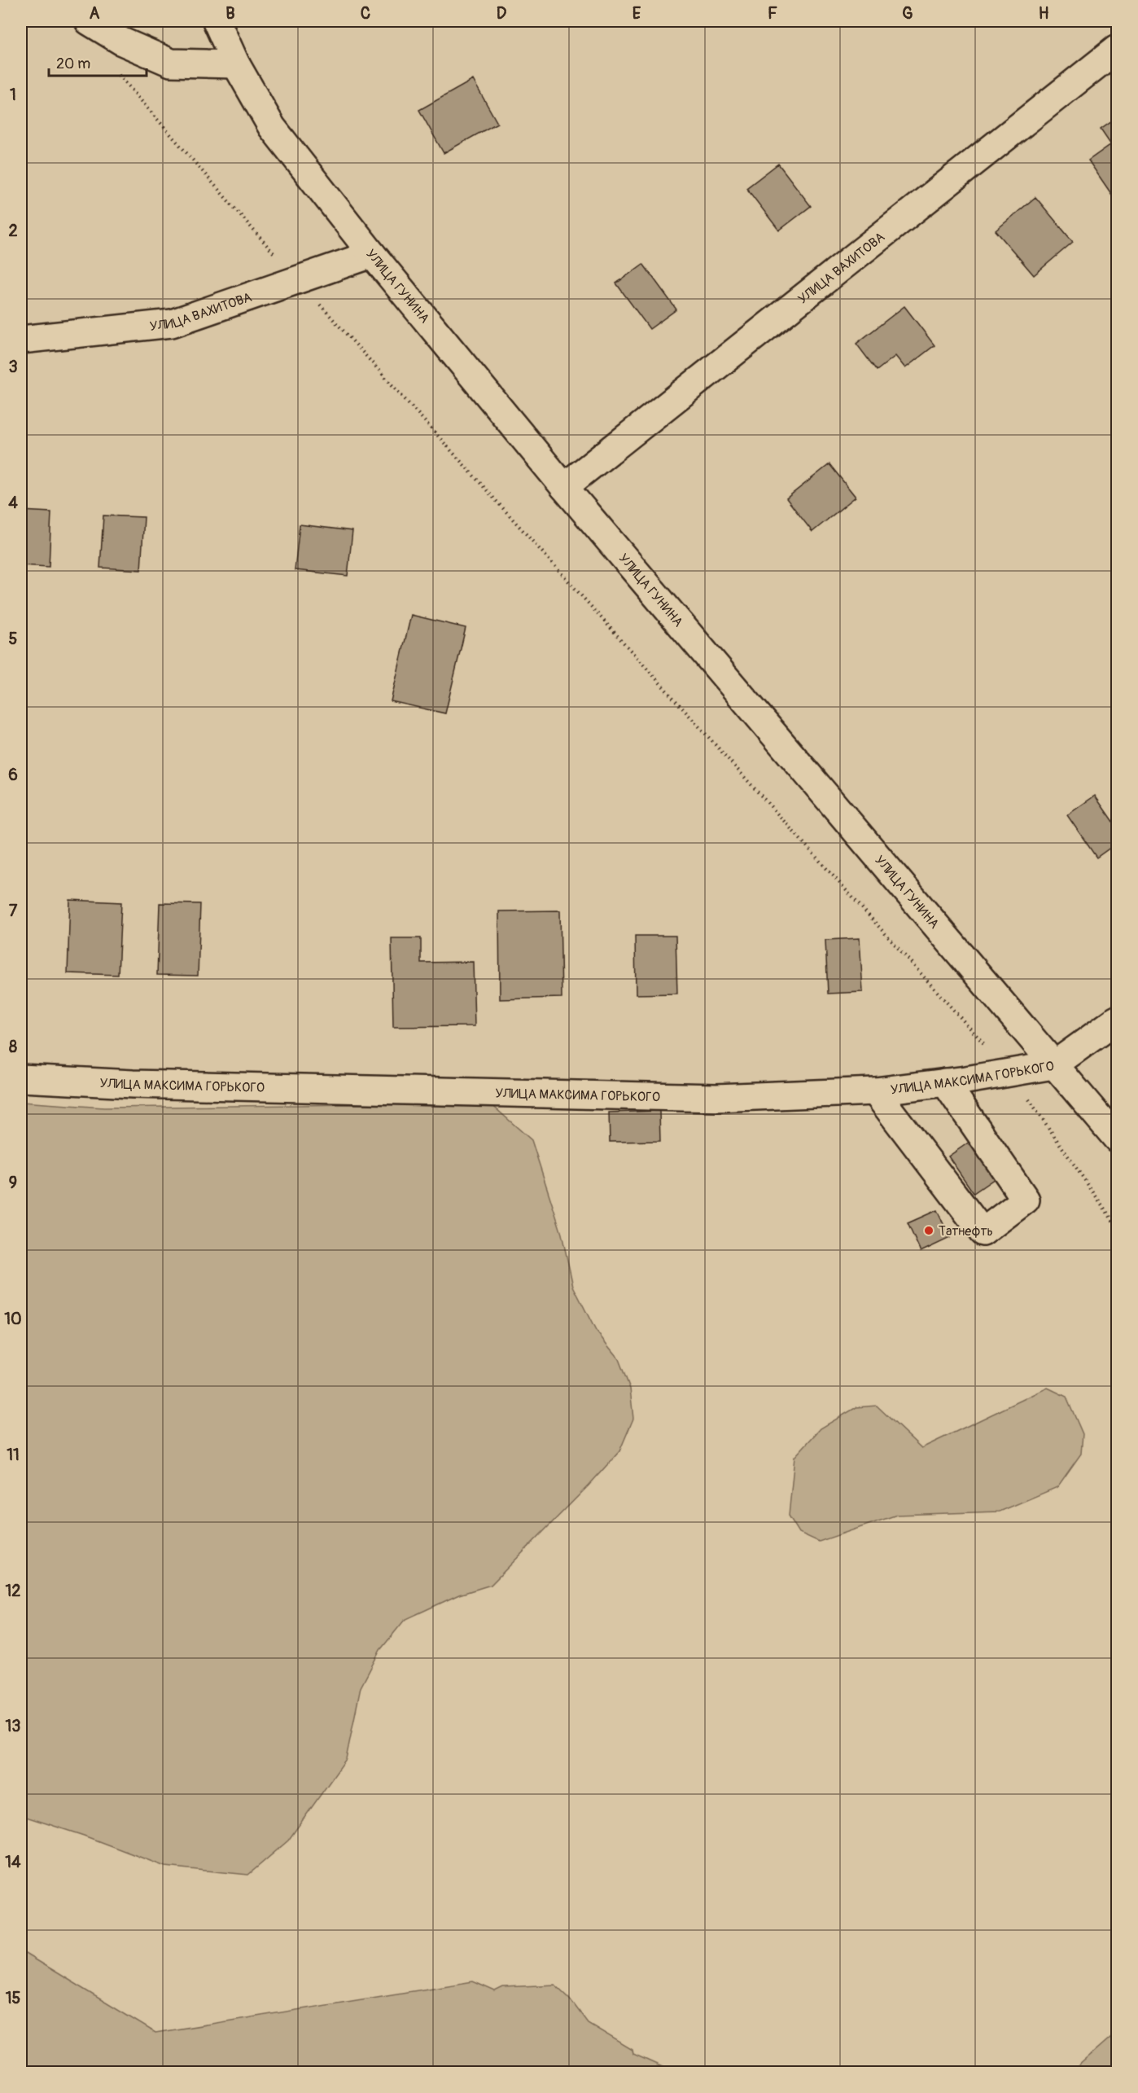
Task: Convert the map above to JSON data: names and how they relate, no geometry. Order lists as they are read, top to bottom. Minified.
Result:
{"streets":{"street":["УЛИЦА ВАХИТОВА","УЛИЦА ГУНИНА","УЛИЦА МАКСИМА ГОРЬКОГО"]},"crossings":[["УЛИЦА ВАХИТОВА","УЛИЦА ГУНИНА"],["УЛИЦА ГУНИНА","УЛИЦА МАКСИМА ГОРЬКОГО"]],"places":["Татнефть"],"scale_bar":"20 m","grid":{"columns":["A","B","C","D","E","F","G","H"],"rows":["1","2","3","4","5","6","7","8","9","10","11","12","13","14","15"]}}
